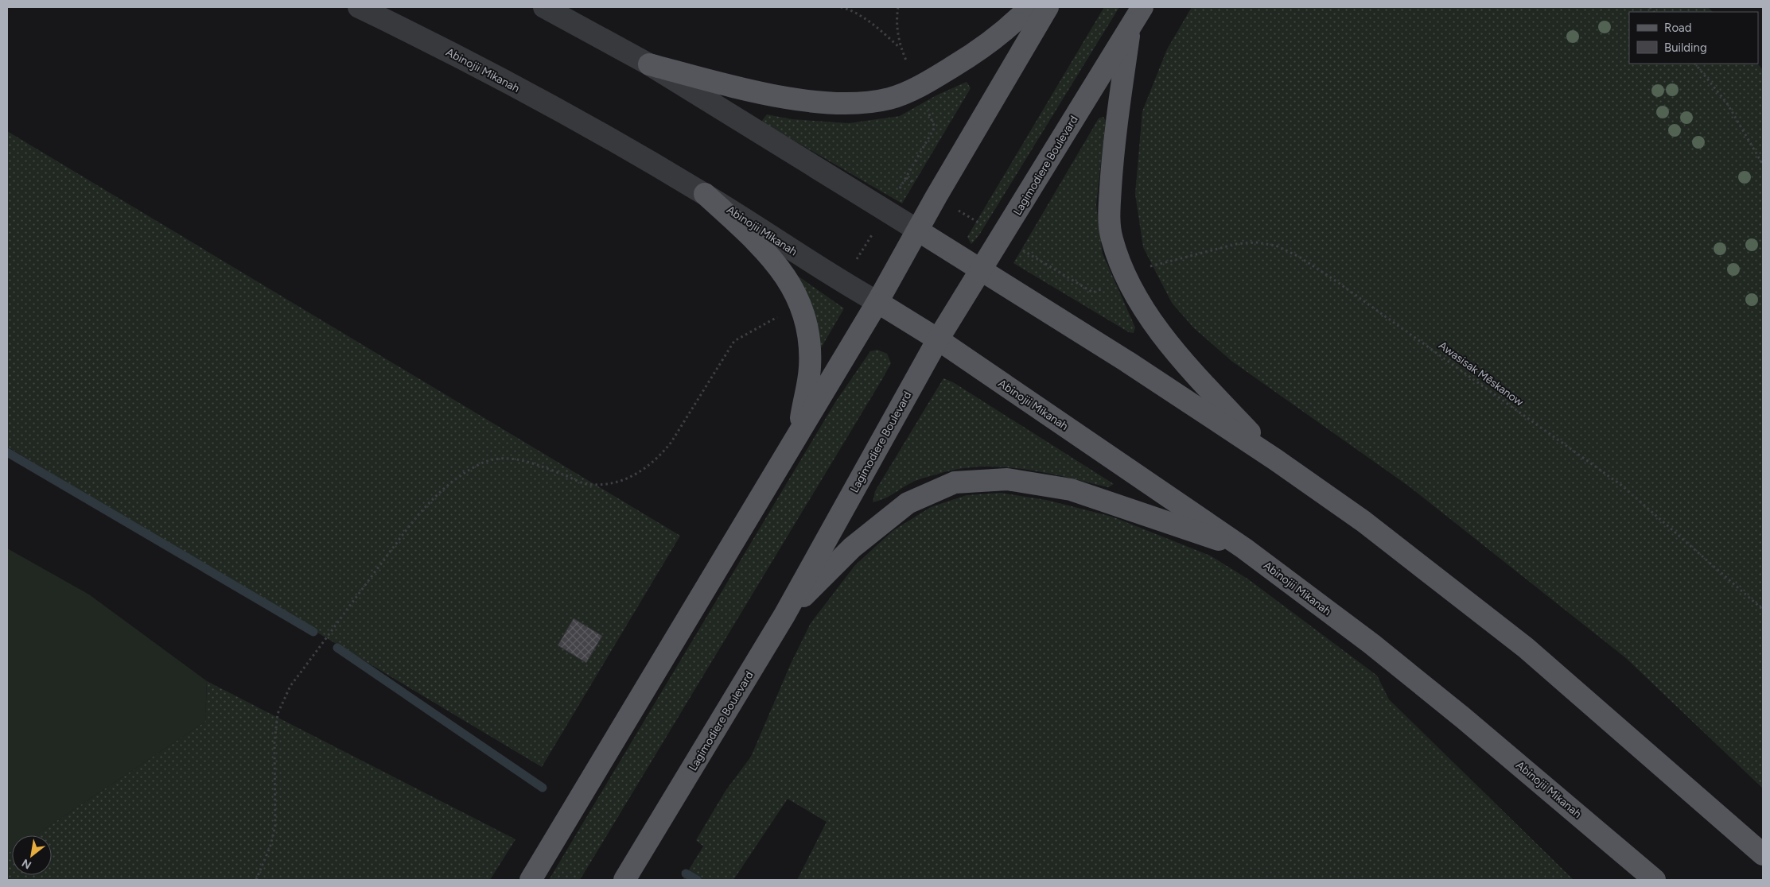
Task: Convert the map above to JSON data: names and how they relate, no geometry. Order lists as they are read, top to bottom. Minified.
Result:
{"streets":{"main road":["Abinojii Mikanah","Lagimodiere Boulevard"],"path":["Awasisak Mēskanow"]},"crossings":[["Abinojii Mikanah","Lagimodiere Boulevard"]],"legend":["Road","Building"],"north":"bottom left"}
